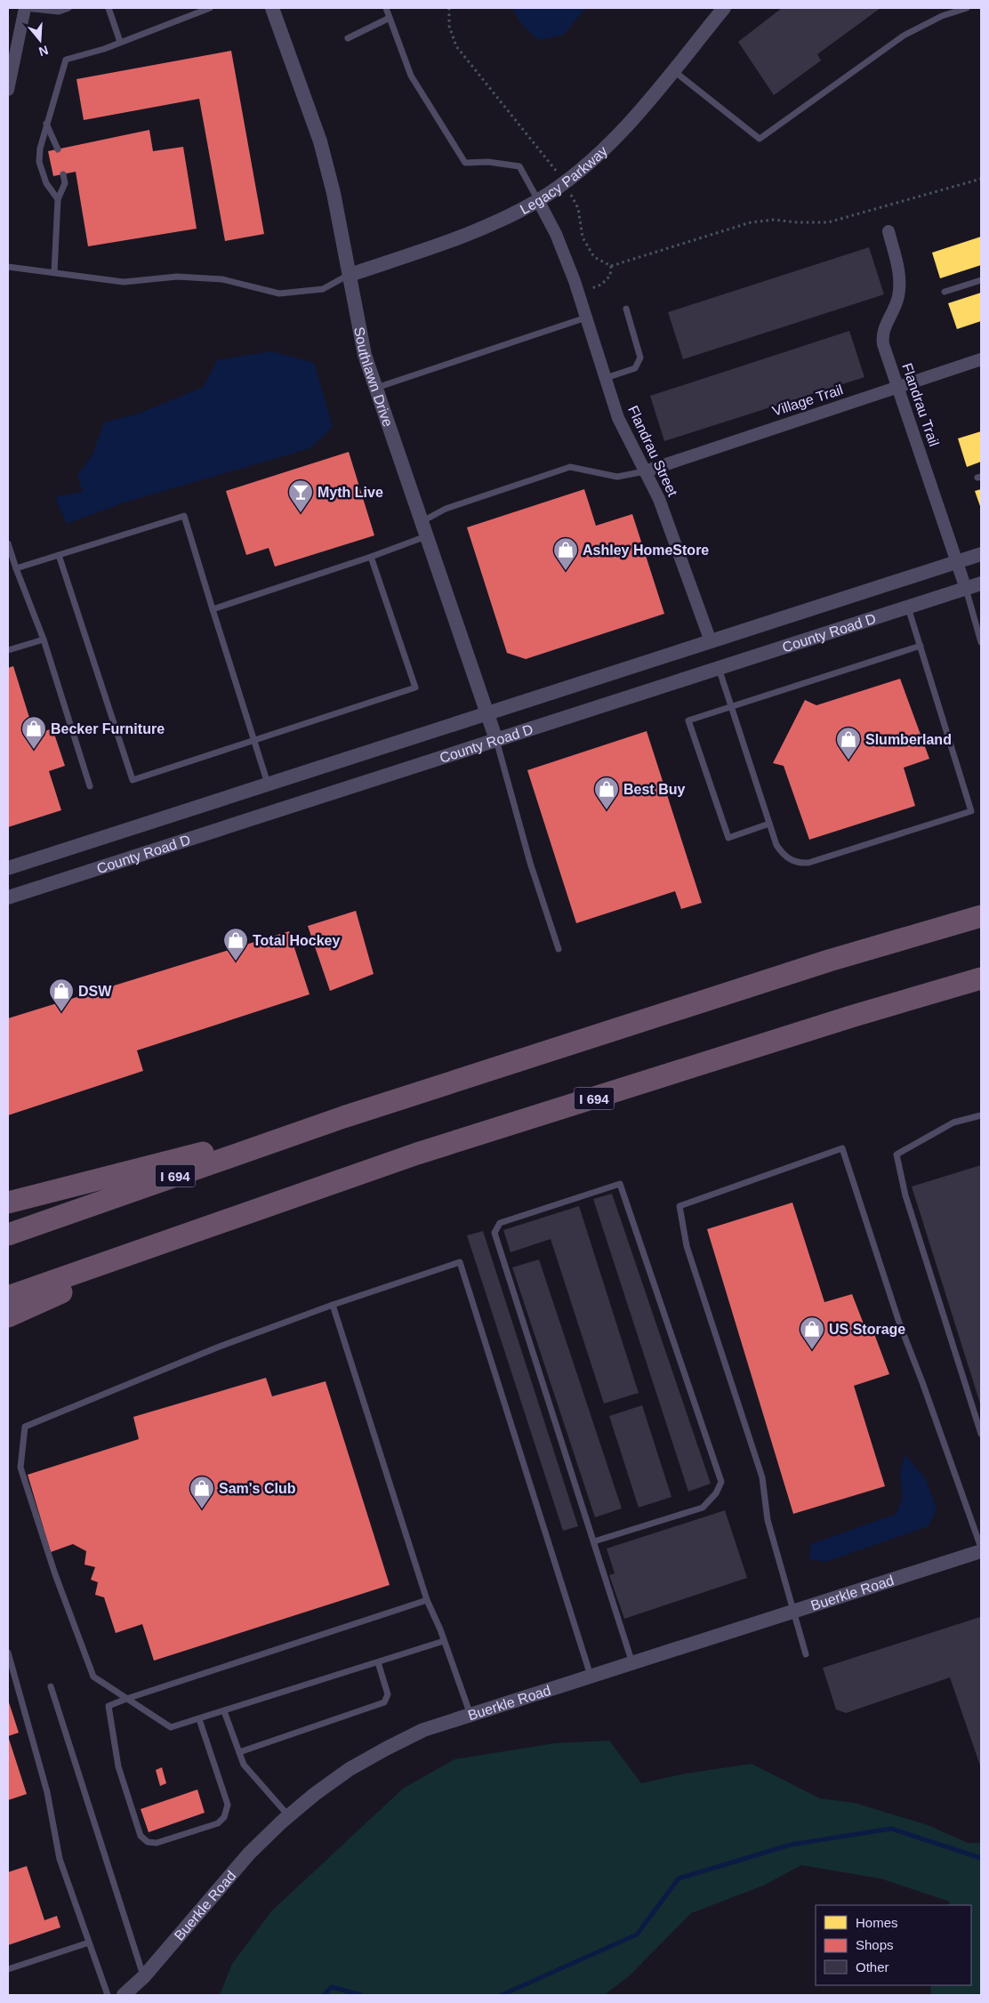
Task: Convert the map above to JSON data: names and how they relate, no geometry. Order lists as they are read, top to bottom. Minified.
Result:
{"streets":{"highway":["I 694"],"street":["Legacy Parkway","Southlawn Drive","Village Trail","Flandrau Trail","Flandrau Street","County Road D","Buerkle Road"]},"crossings":[["Legacy Parkway","Southlawn Drive"],["Legacy Parkway","Flandrau Street"],["Southlawn Drive","County Road D"],["Village Trail","Flandrau Trail"],["Village Trail","Flandrau Street"],["Flandrau Trail","County Road D"],["Flandrau Street","County Road D"]],"places":{"bar":["Myth Live"],"shop":["Ashley HomeStore","Becker Furniture","Slumberland","Best Buy","Total Hockey","DSW","US Storage","Sam's Club"]},"legend":["Homes","Shops","Other"],"north":"bottom"}
